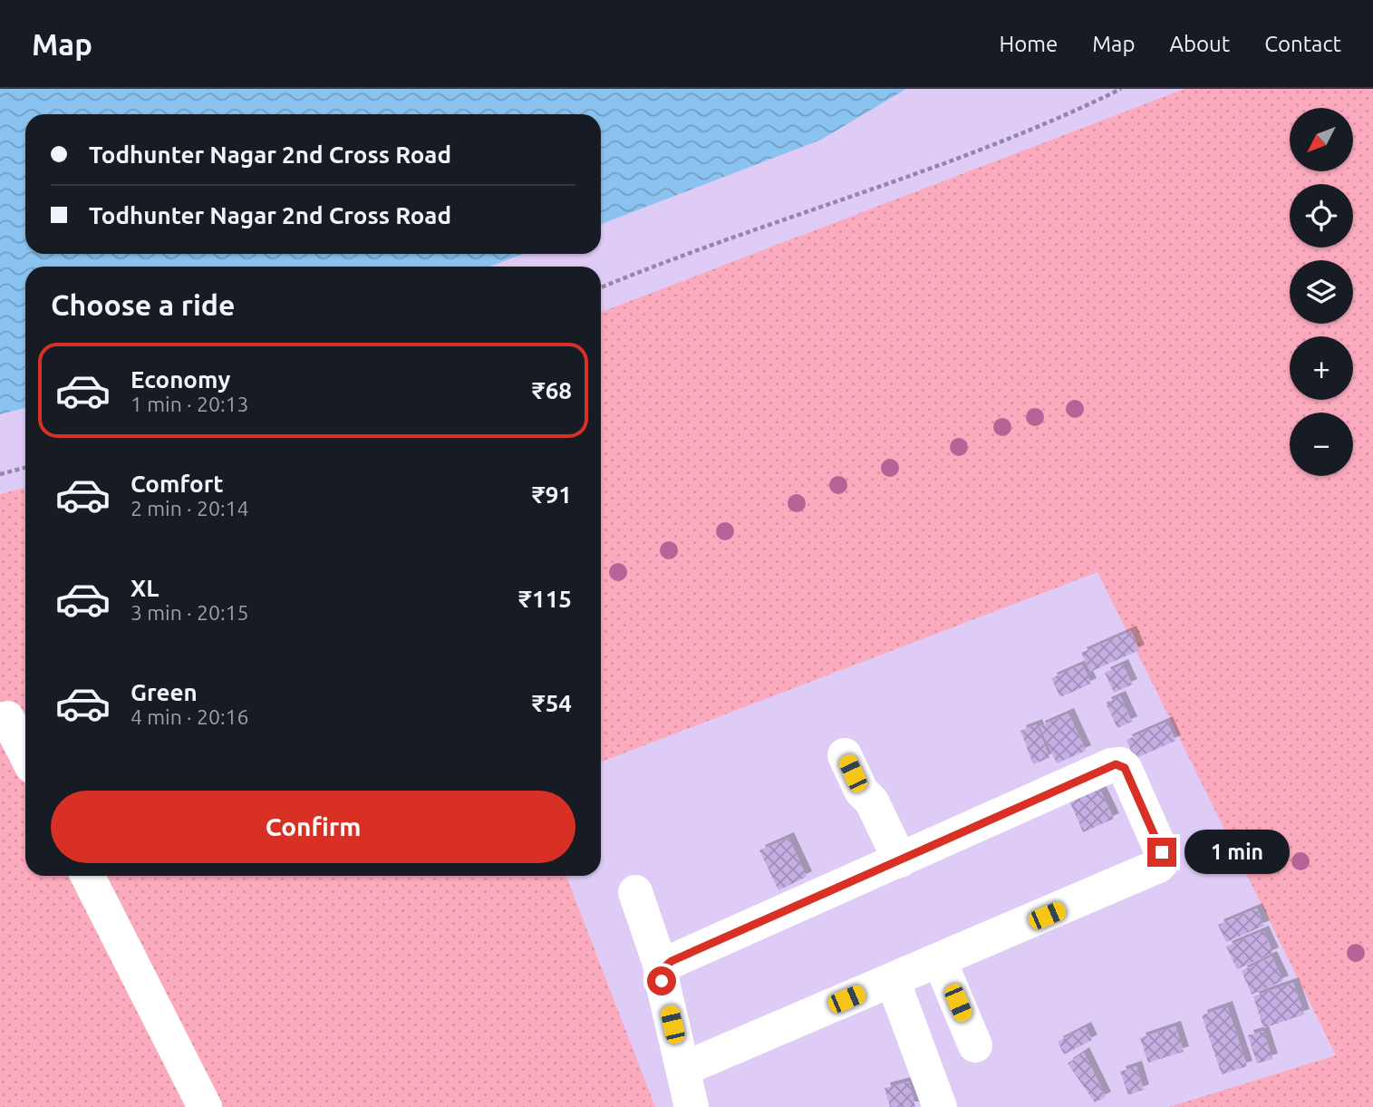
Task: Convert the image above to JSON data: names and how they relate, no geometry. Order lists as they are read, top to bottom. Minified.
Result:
{"north":"bottom left","page":{"header":"Map","nav":["Home","Map","About","Contact"],"map_buttons":["+","−"],"banner":["Todhunter Nagar 2nd Cross Road","Todhunter Nagar 2nd Cross Road"],"heading":"Choose a ride","list":[{"name":"Economy","note":"1 min · 20:13","value":"₹68"},{"name":"Comfort","note":"2 min · 20:14","value":"₹91"},{"name":"XL","note":"3 min · 20:15","value":"₹115"},{"name":"Green","note":"4 min · 20:16","value":"₹54"}],"buttons":"Confirm","bubble":"1 min"}}
